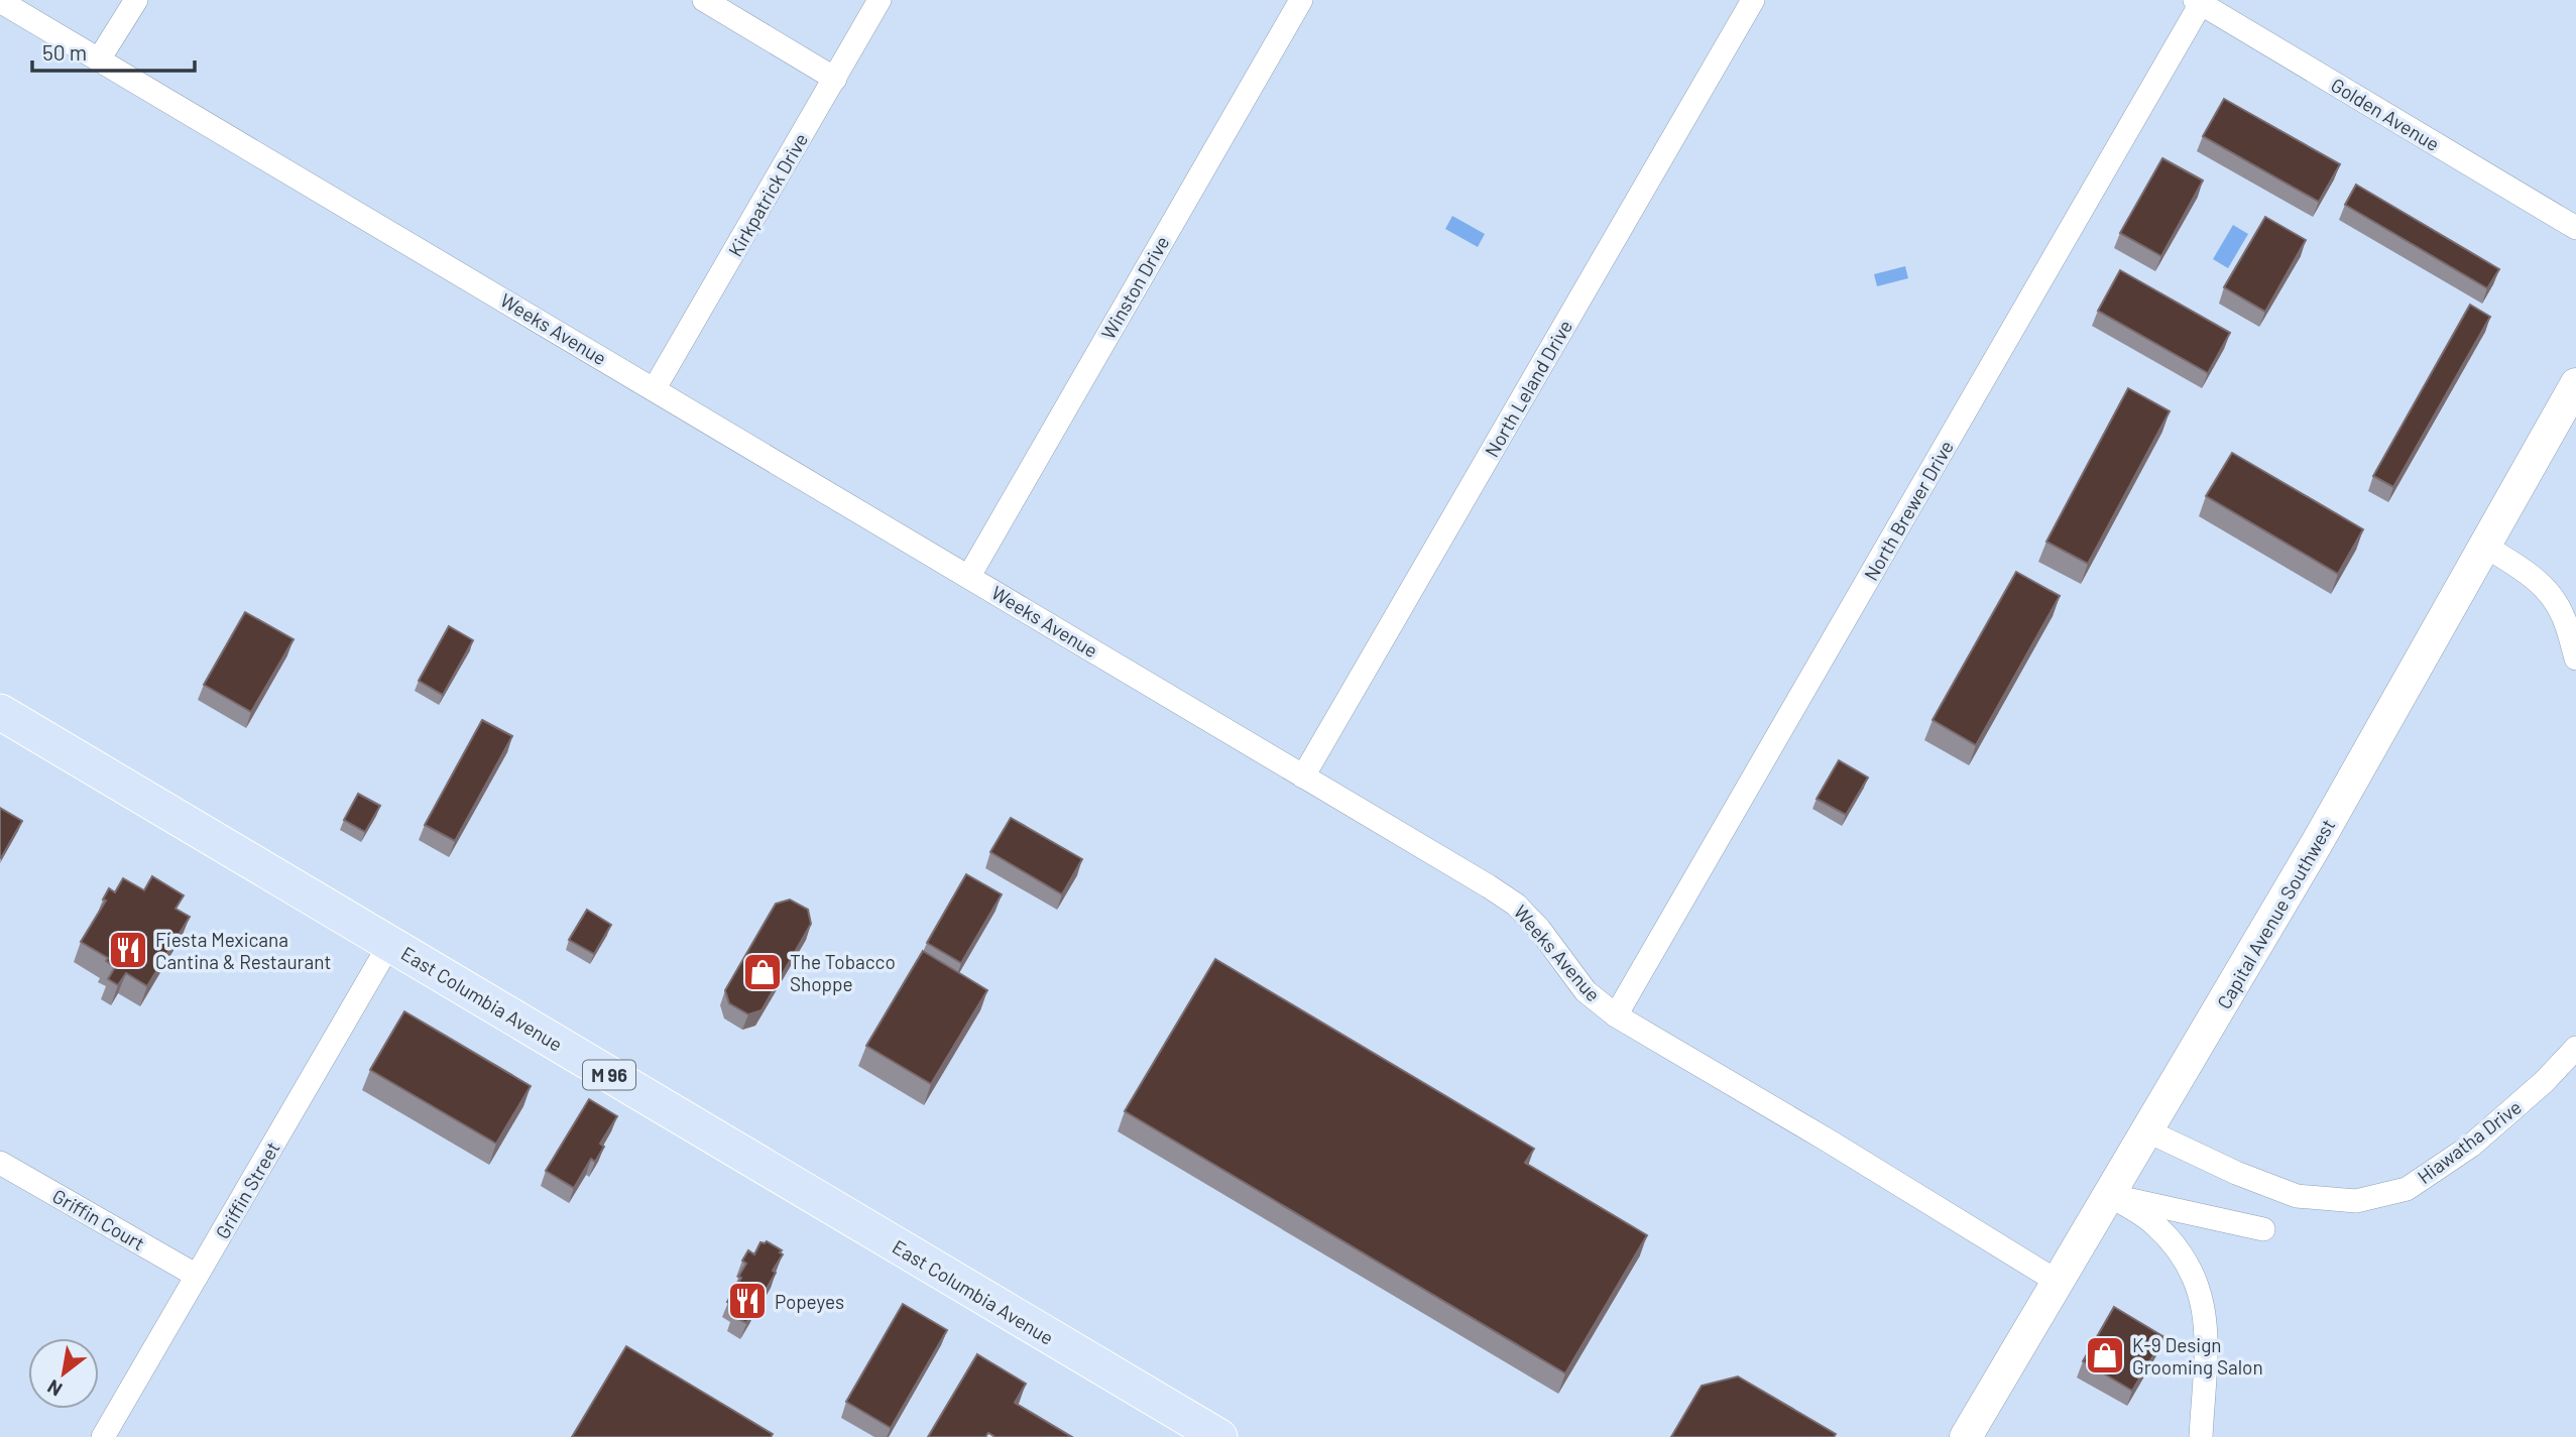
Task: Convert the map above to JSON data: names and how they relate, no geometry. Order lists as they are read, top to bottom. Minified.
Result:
{"streets":{"main road":["Capital Avenue Southwest","East Columbia Avenue","M 96"],"street":["Golden Avenue","Kirkpatrick Drive","Winston Drive","Weeks Avenue","North Leland Drive","North Brewer Drive","Hiawatha Drive","Griffin Street","Griffin Court"]},"crossings":[["Golden Avenue","North Brewer Drive"],["Kirkpatrick Drive","Weeks Avenue"],["Winston Drive","Weeks Avenue"],["Weeks Avenue","North Leland Drive"],["Weeks Avenue","North Brewer Drive"],["Weeks Avenue","Capital Avenue Southwest"],["Capital Avenue Southwest","Hiawatha Drive"],["East Columbia Avenue","Griffin Street"],["Griffin Street","Griffin Court"]],"places":{"restaurant":["Fiesta Mexicana Cantina & Restaurant","Popeyes"],"shop":["The Tobacco Shoppe","K-9 Design Grooming Salon"]},"scale_bar":"50 m","north":"bottom left"}
